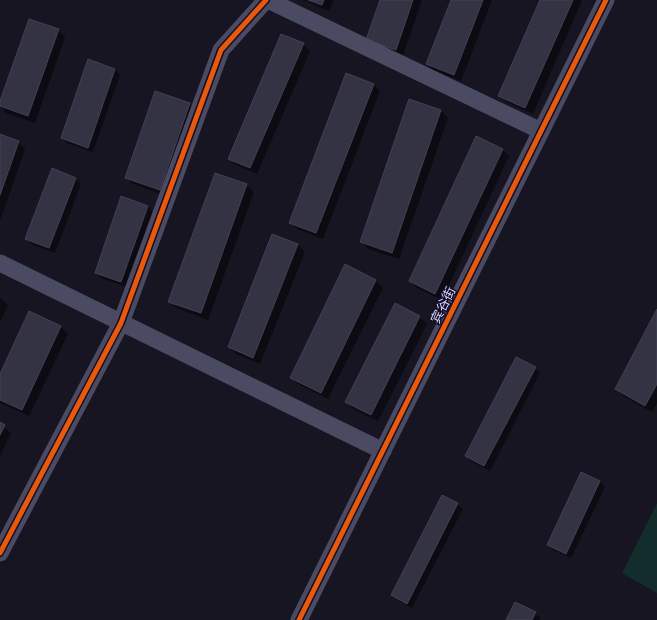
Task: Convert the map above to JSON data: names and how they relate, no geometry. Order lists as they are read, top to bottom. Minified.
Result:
{"streets":{"street":["宾谷街"]}}
